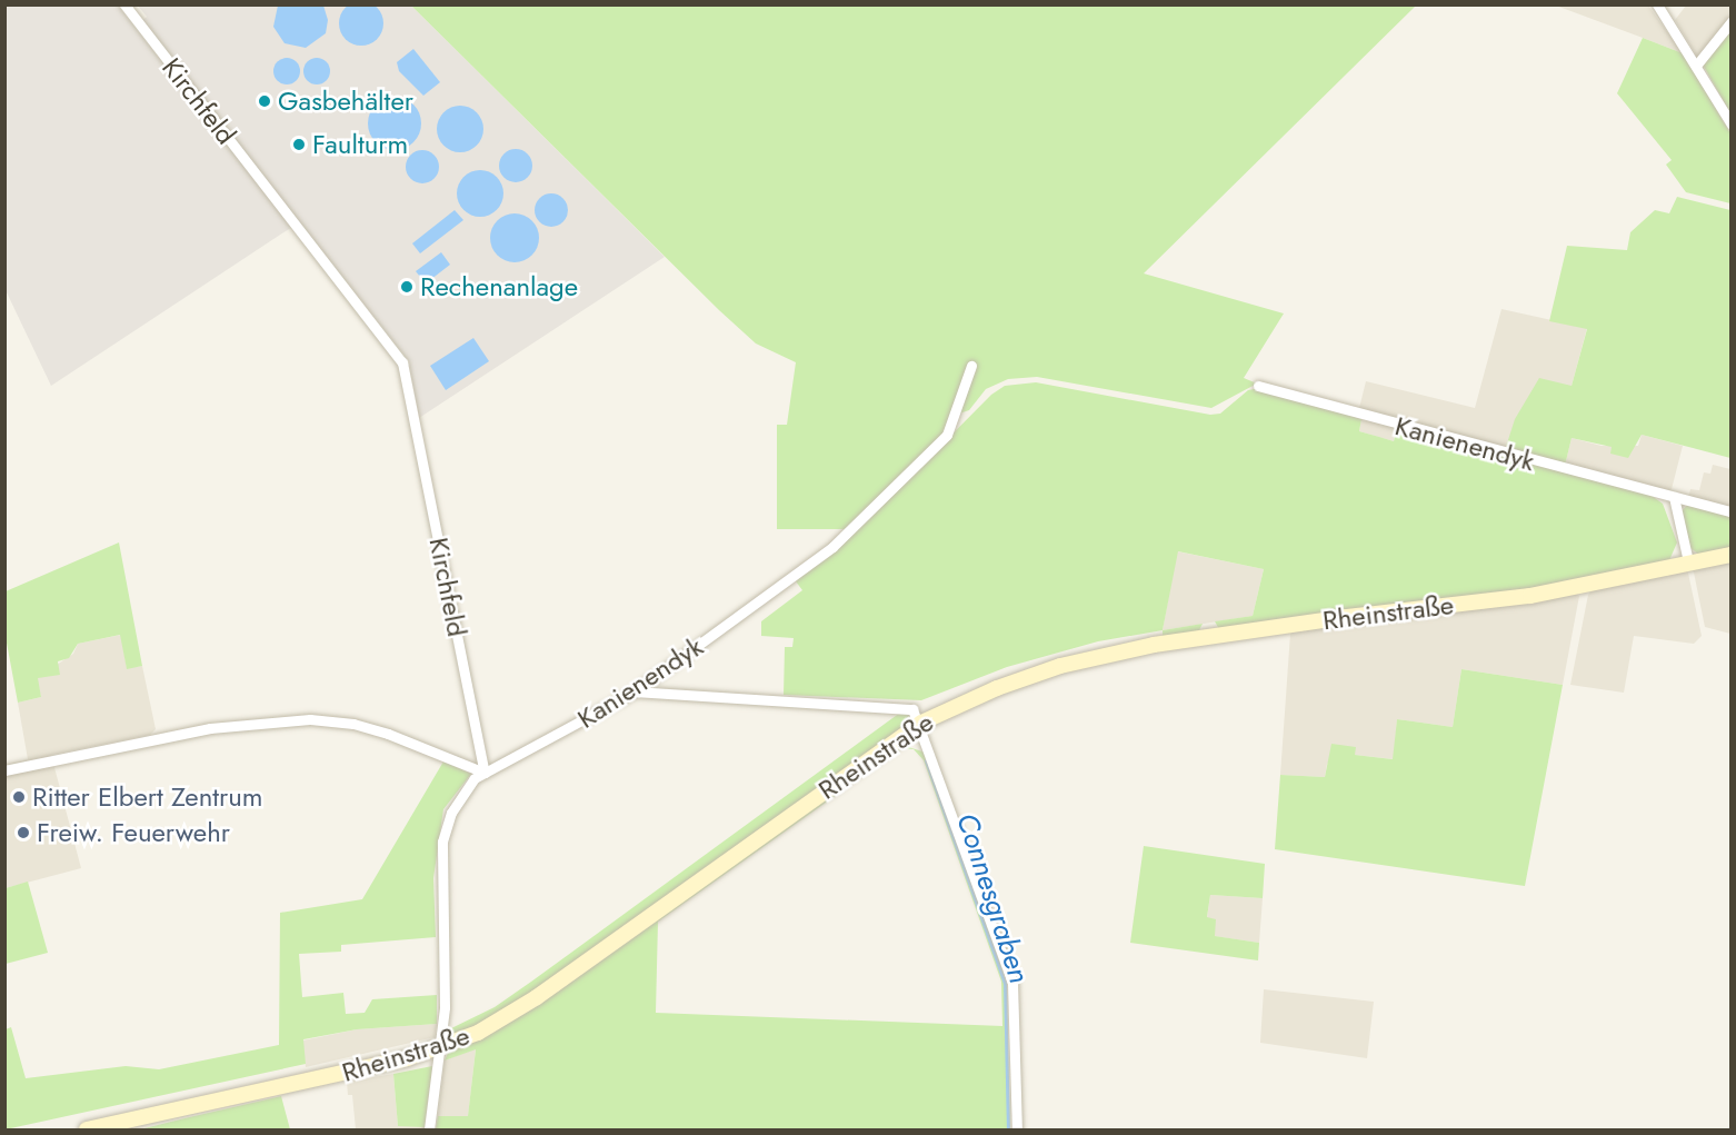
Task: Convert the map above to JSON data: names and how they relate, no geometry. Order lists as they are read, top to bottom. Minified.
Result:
{"streets":{"main road":["Rheinstraße"],"street":["Kirchfeld","Kanienendyk"]},"crossings":[["Kirchfeld","Kanienendyk"],["Kanienendyk","Rheinstraße"]],"water":["Connesgraben"],"places":["Gasbehälter","Faulturm","Rechenanlage","Ritter Elbert Zentrum","Freiw. Feuerwehr"]}
